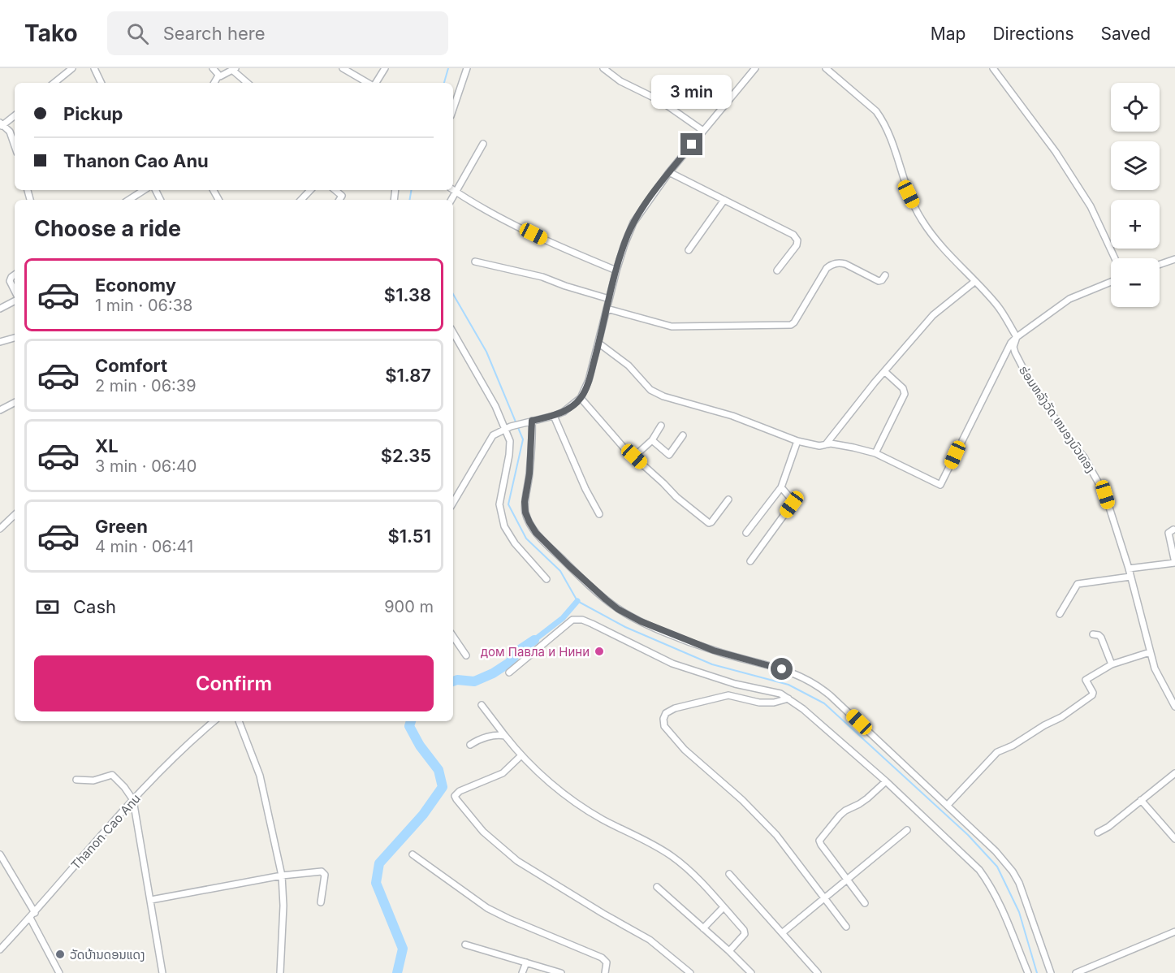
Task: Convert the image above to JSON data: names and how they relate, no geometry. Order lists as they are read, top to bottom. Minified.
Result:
{"streets":{"street":["ຮ່ອມຫລັງວັດ ຫນອງບົວທອງ","Thanon Cao Anu"]},"places":["дом Павла и Нини","ວັດບ້ານດອນແດງ"],"page":{"header":"Tako","search":"Search here","nav":["Map","Directions","Saved"],"bubble":"3 min","map_buttons":["+","−"],"banner":["Pickup","Thanon Cao Anu"],"heading":"Choose a ride","list":[{"name":"Economy","note":"1 min · 06:38","value":"$1.38"},{"name":"Comfort","note":"2 min · 06:39","value":"$1.87"},{"name":"XL","note":"3 min · 06:40","value":"$2.35"},{"name":"Green","note":"4 min · 06:41","value":"$1.51"}],"pay":["Cash","900 m"],"buttons":"Confirm"}}
